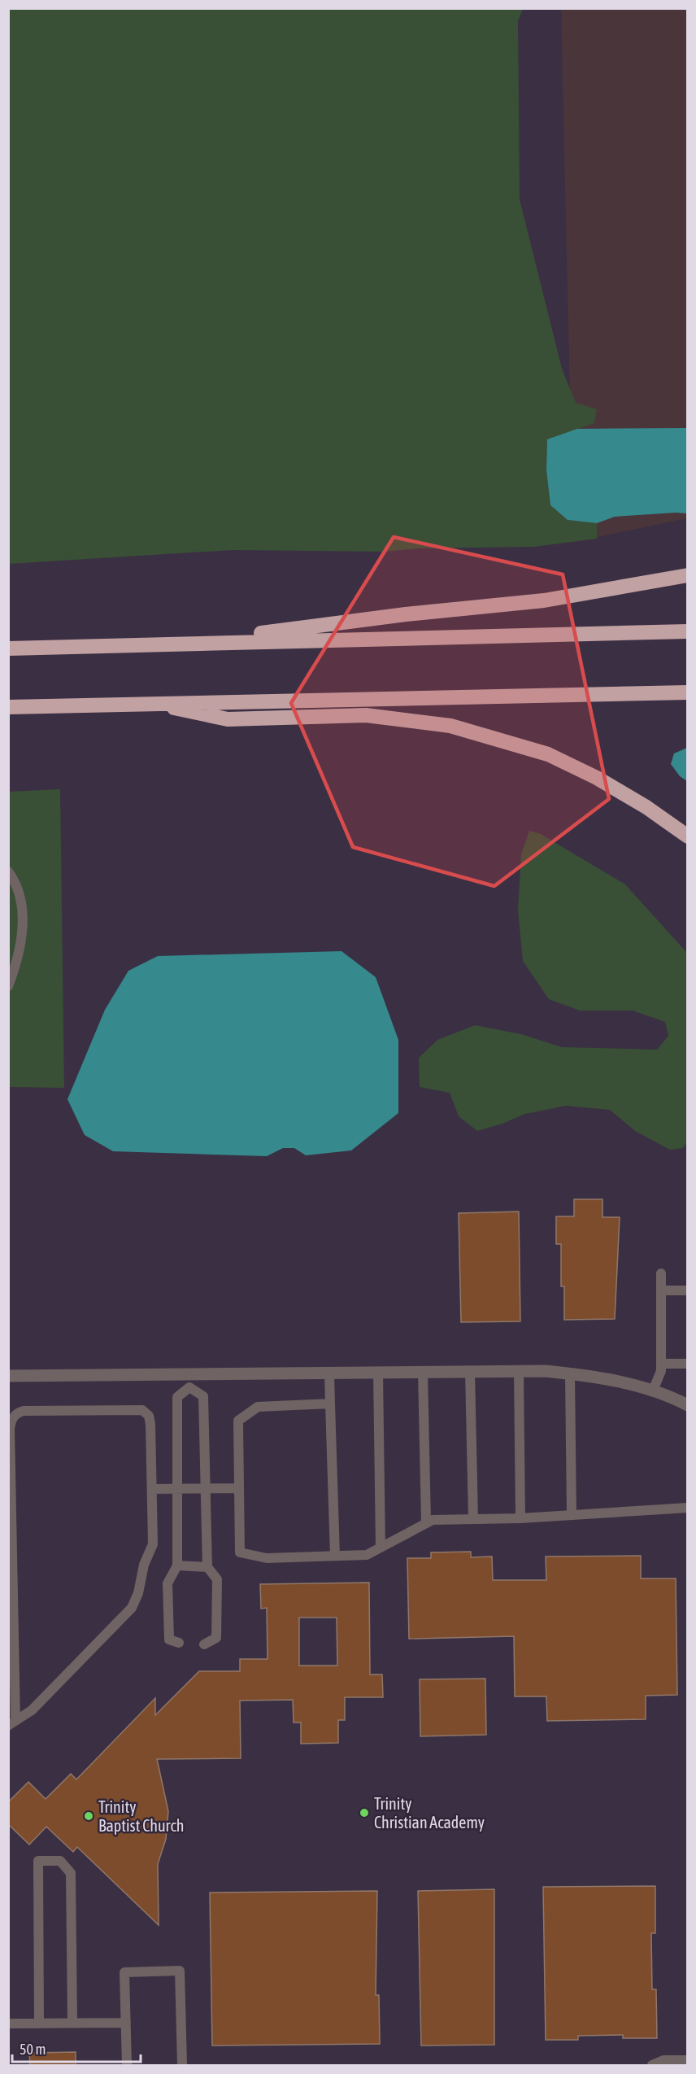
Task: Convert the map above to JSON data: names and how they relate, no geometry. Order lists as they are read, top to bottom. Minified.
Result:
{"places":["Trinity Christian Academy","Trinity Baptist Church"],"scale_bar":"50 m"}
